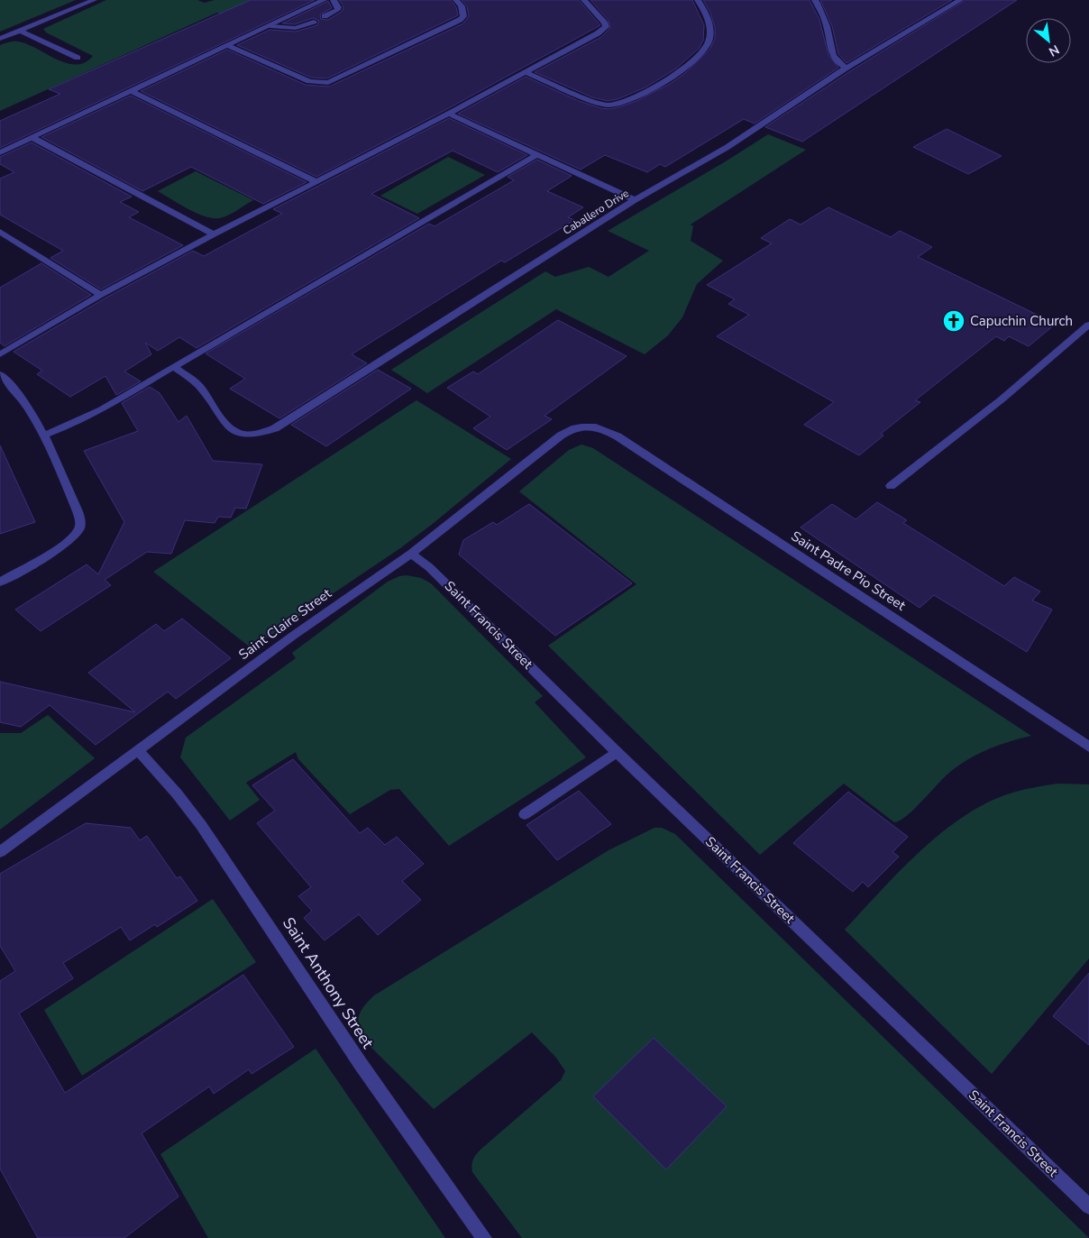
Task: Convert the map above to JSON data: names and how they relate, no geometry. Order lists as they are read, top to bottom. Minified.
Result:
{"streets":{"street":["Caballero Drive","Saint Padre Pio Street","Saint Claire Street","Saint Francis Street","Saint Anthony Street"]},"crossings":[["Saint Padre Pio Street","Saint Claire Street"],["Saint Claire Street","Saint Francis Street"],["Saint Claire Street","Saint Anthony Street"]],"places":{"church":["Capuchin Church"]},"north":"bottom right"}
